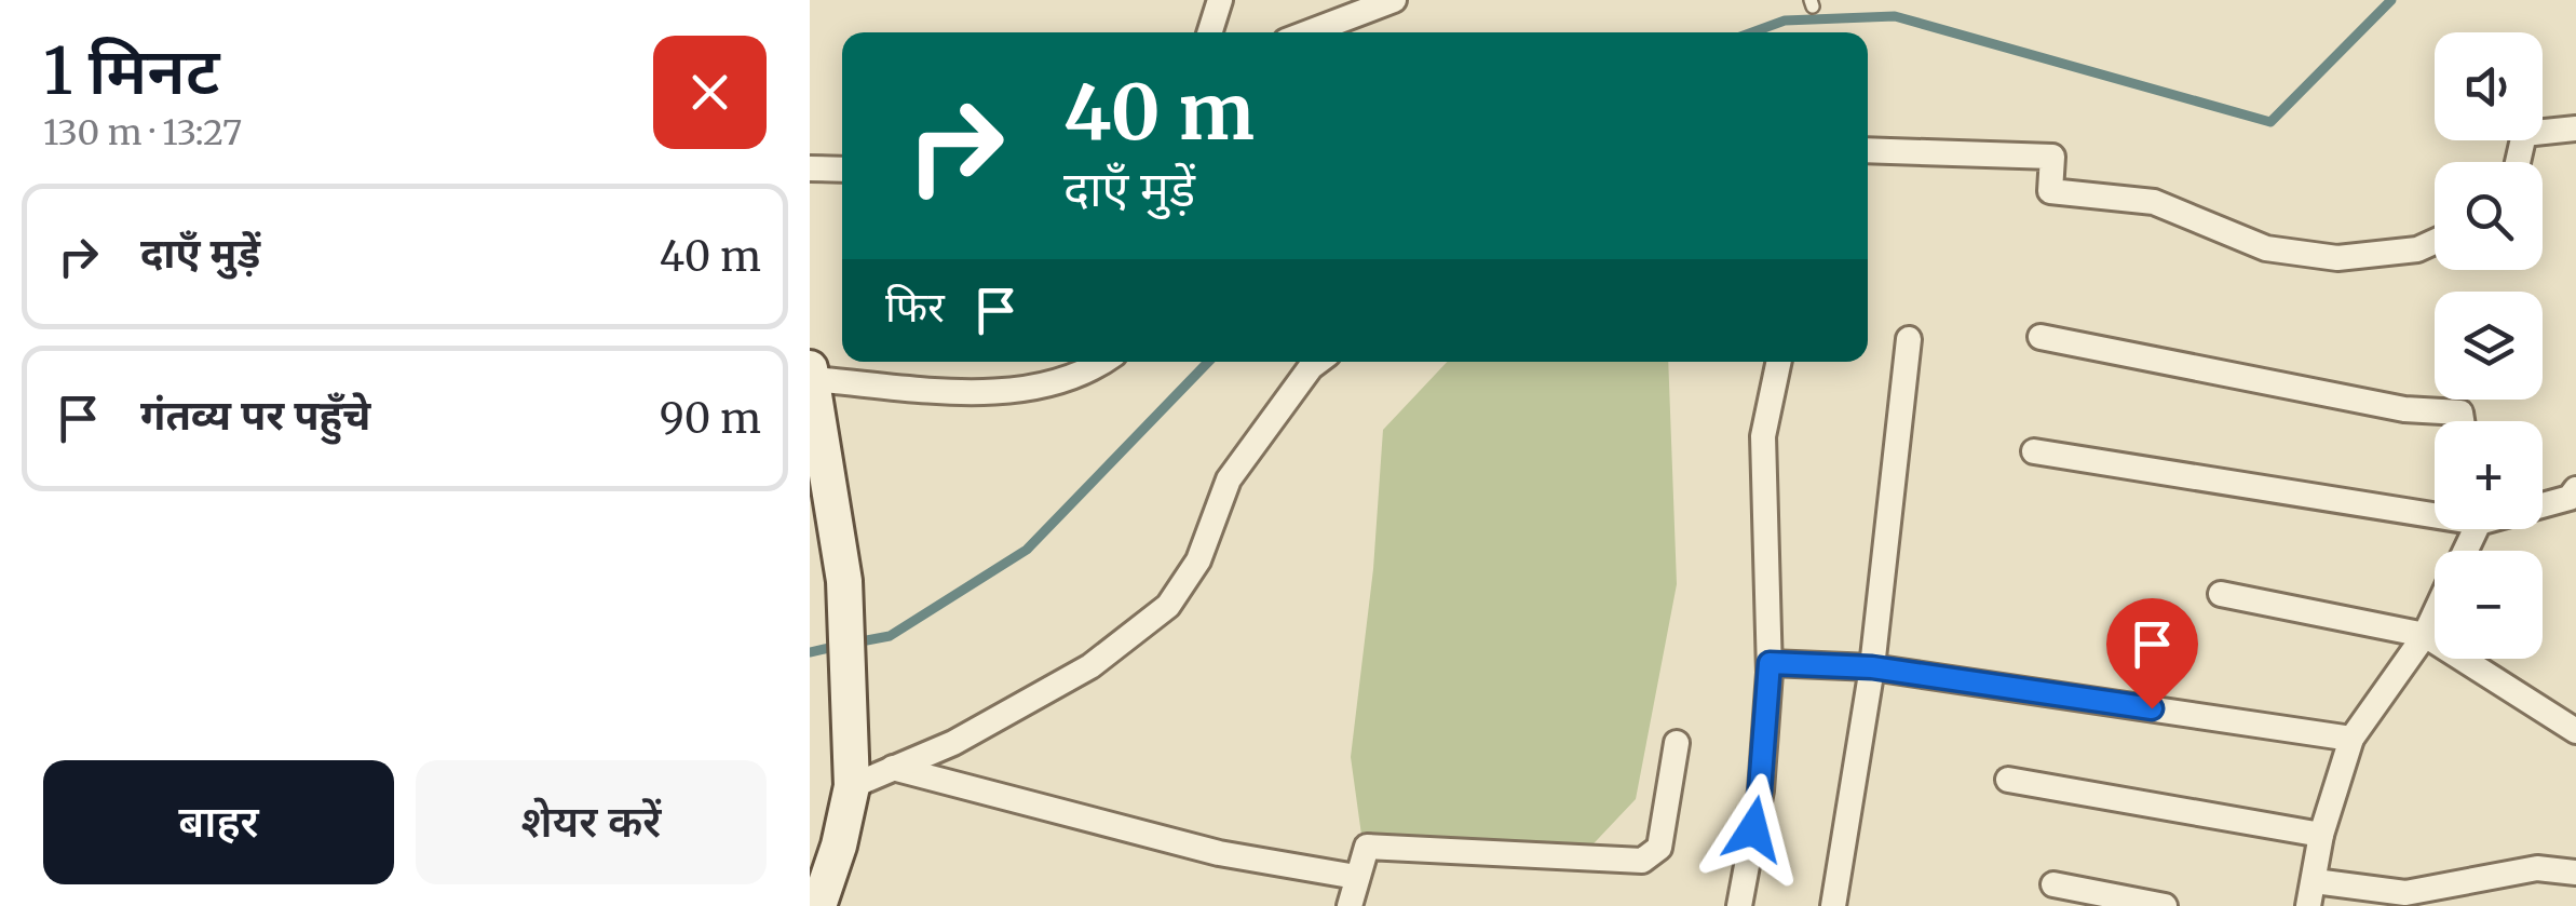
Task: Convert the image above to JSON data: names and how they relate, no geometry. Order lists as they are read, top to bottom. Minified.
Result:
{"page":{"heading":["1 मिनट","130 m · 13:27"],"map_buttons":["+","−"],"turn":["40 m","दाएँ मुड़ें"],"list":[{"name":"दाएँ मुड़ें","value":"40 m"},{"name":"गंतव्य पर पहुँचे","value":"90 m"}],"then":"फिर","buttons":["बाहर","शेयर करें"]}}
